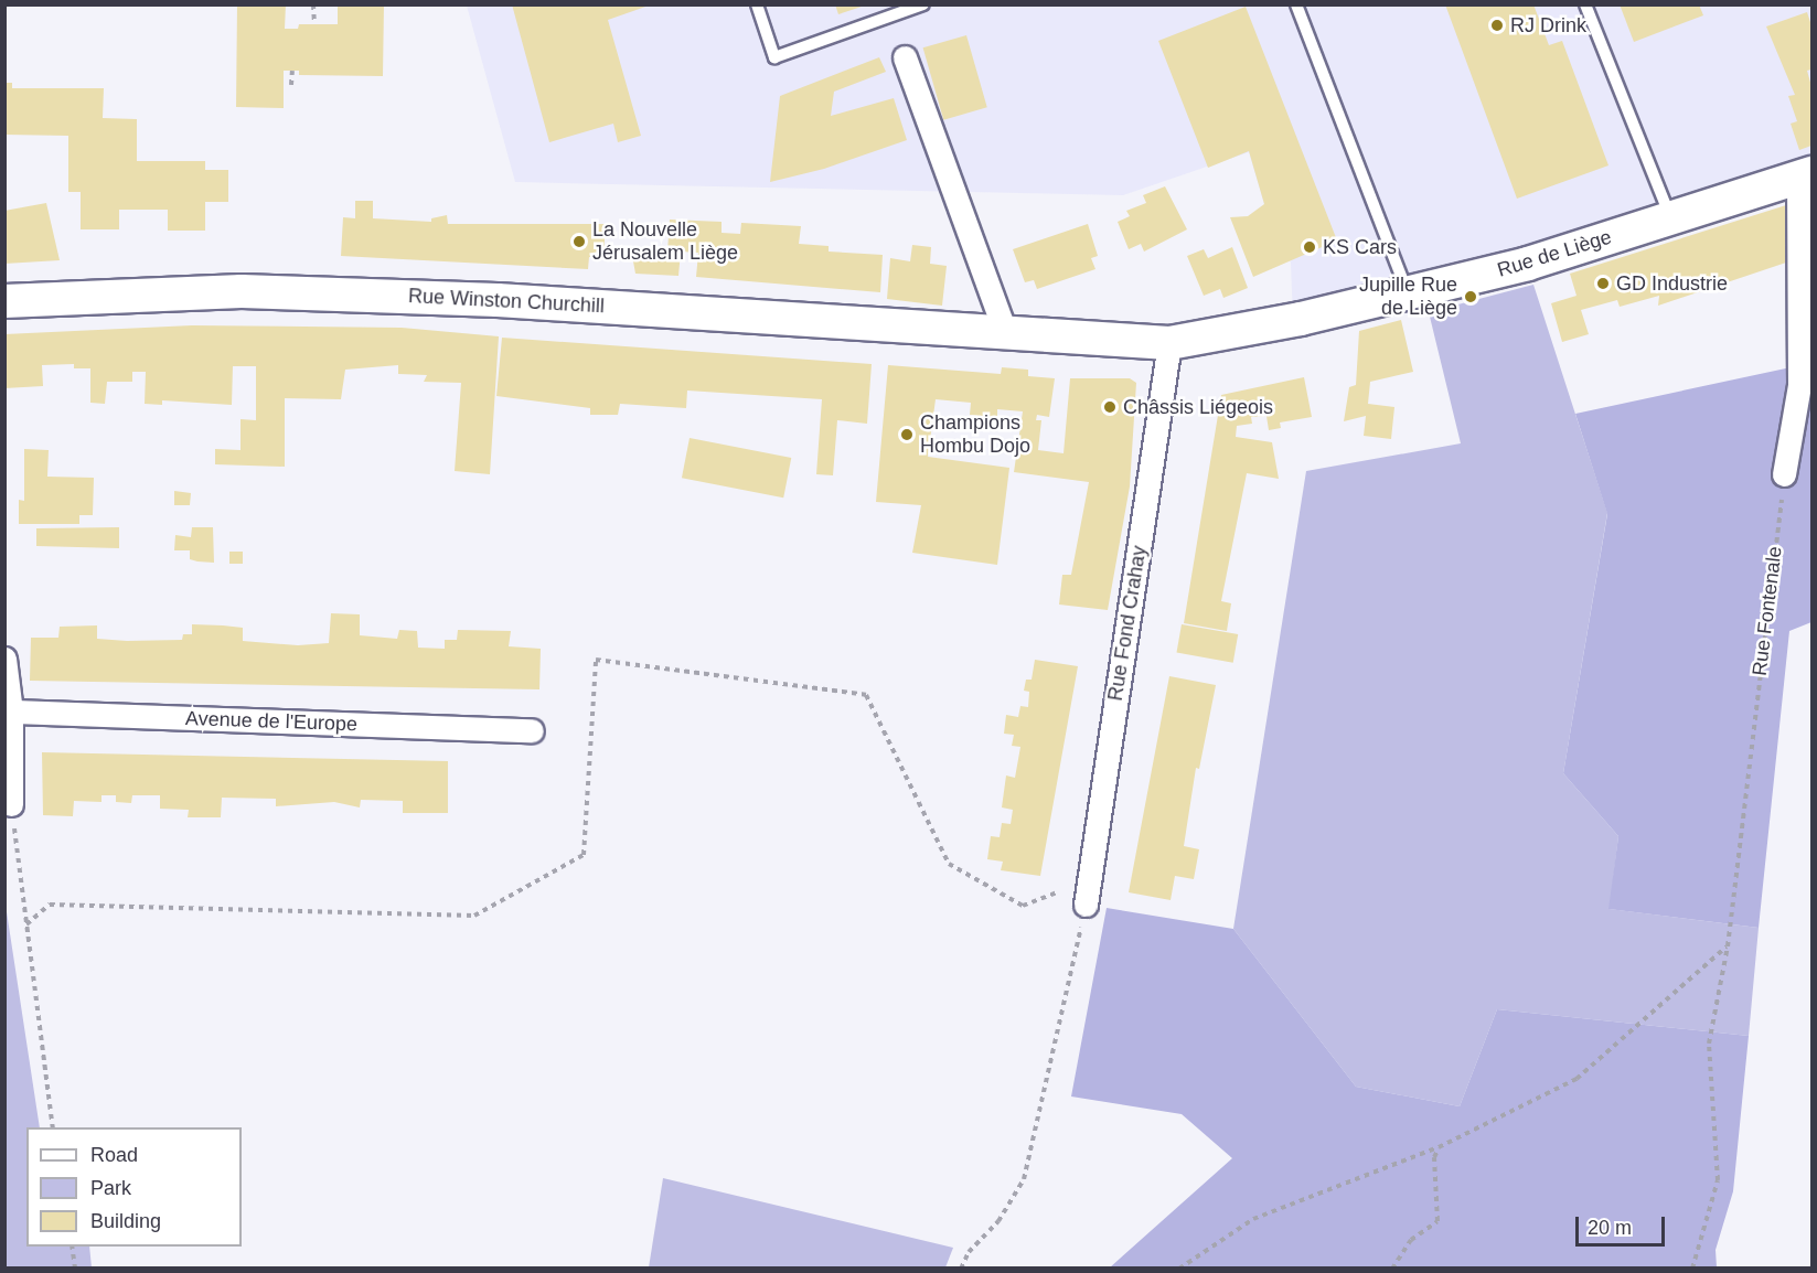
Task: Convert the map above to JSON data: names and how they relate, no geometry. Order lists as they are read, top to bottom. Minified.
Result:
{"streets":{"main road":["Rue de Liège","Rue Winston Churchill"],"street":["Rue Fond Crahay","Avenue de l'Europe"],"path":["Rue Fontenale"]},"crossings":[["Rue de Liège","Rue Winston Churchill"],["Rue Winston Churchill","Rue Fond Crahay"]],"places":["RJ Drink","La Nouvelle Jérusalem Liège","KS Cars","GD Industrie","Jupille Rue de Liège","Châssis Liégeois","Champions Hombu Dojo"],"legend":["Road","Park","Building"],"scale_bar":"20 m"}
